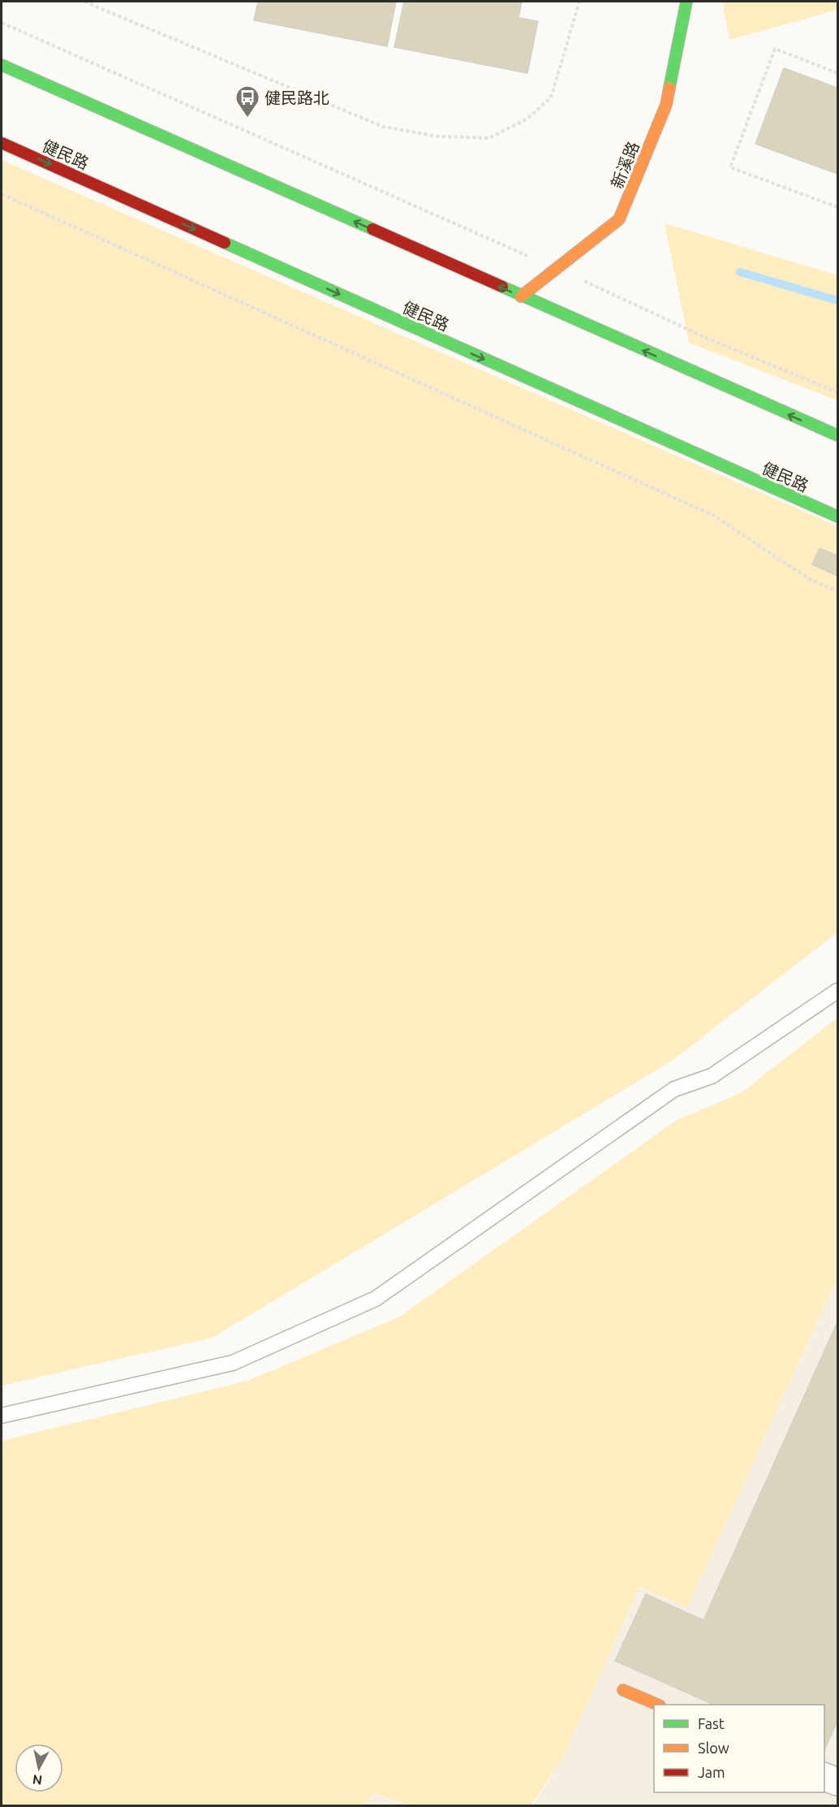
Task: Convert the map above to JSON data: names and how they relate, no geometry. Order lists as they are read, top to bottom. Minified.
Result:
{"streets":{"main road":["健民路","新溪路"]},"places":{"bus stop":["健民路北"]},"legend":["Fast","Slow","Jam"],"north":"bottom"}
